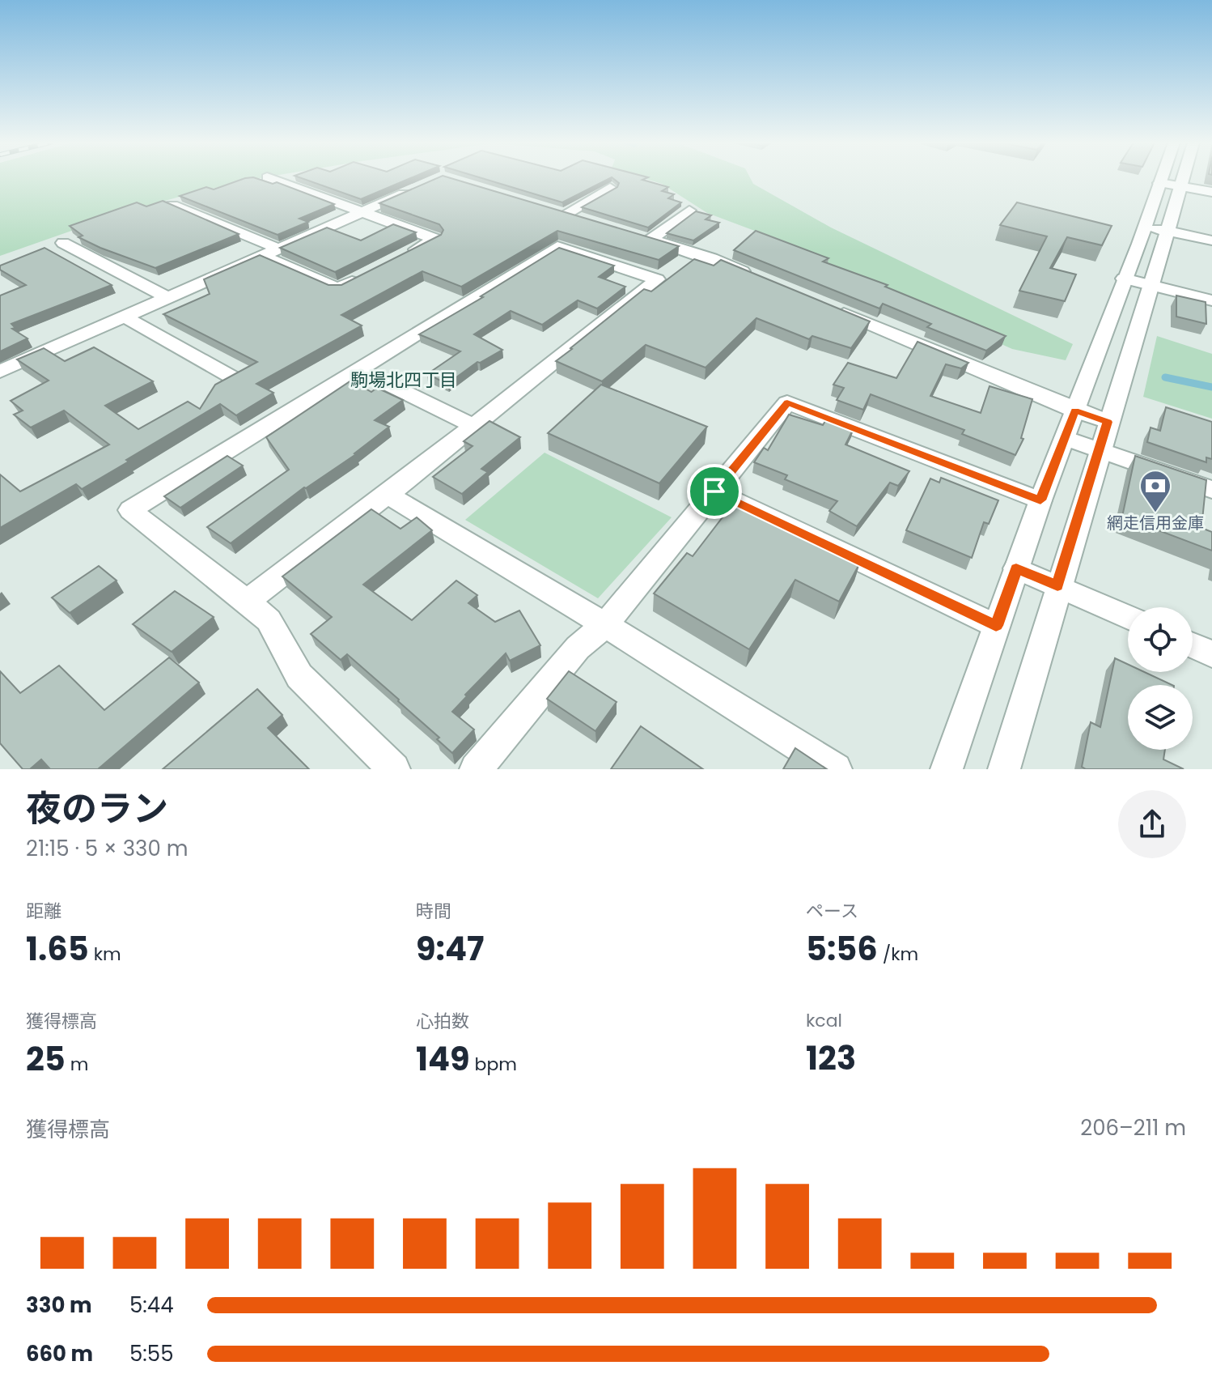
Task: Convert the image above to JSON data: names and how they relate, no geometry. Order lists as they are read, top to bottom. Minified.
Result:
{"districts":["駒場北四丁目"],"places":{"bank":["網走信用金庫"]},"page":{"heading":["夜のラン","21:15 · 5 × 330 m"],"stats":[["距離","1.65 km"],["時間","9:47"],["ペース","5:56 /km"],["獲得標高","25 m"],["心拍数","149 bpm"],["kcal","123"]],"chart":["獲得標高","206–211 m"],"list":[{"name":"330 m","note":"5:44"},{"name":"660 m","note":"5:55"}]}}
